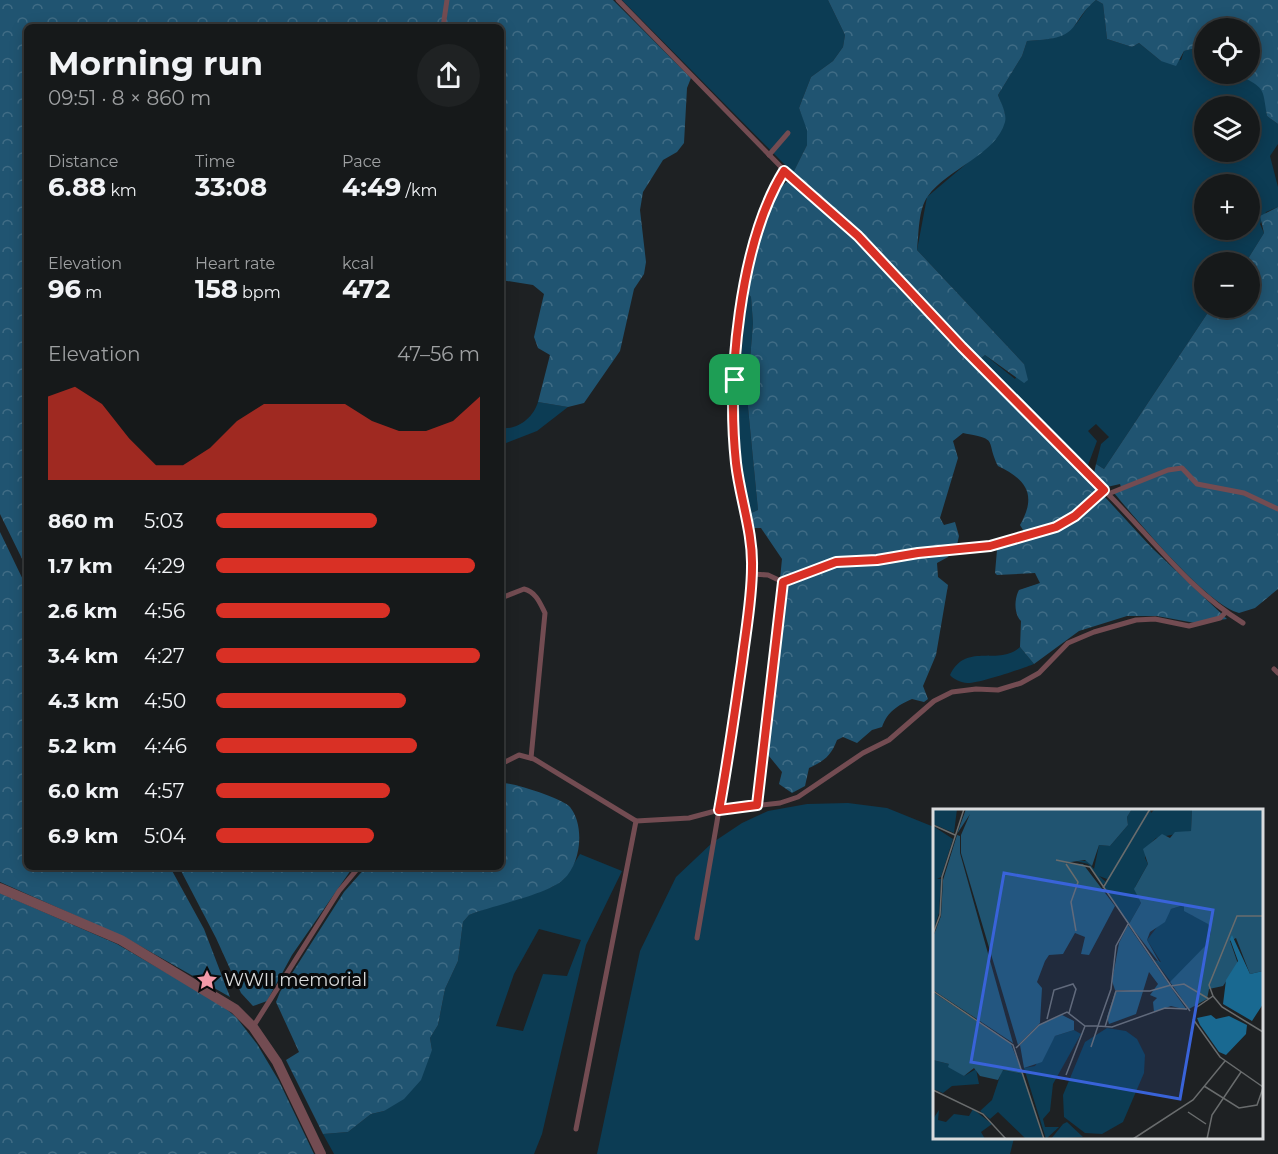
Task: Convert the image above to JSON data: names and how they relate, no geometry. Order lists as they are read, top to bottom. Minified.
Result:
{"places":{"place":["WWII memorial"]},"page":{"map_buttons":["+","−"],"heading":["Morning run","09:51 · 8 × 860 m"],"stats":[["Distance","6.88 km"],["Time","33:08"],["Pace","4:49 /km"],["Elevation","96 m"],["Heart rate","158 bpm"],["kcal","472"]],"chart":["Elevation","47–56 m"],"list":[{"name":"860 m","note":"5:03"},{"name":"1.7 km","note":"4:29"},{"name":"2.6 km","note":"4:56"},{"name":"3.4 km","note":"4:27"},{"name":"4.3 km","note":"4:50"},{"name":"5.2 km","note":"4:46"},{"name":"6.0 km","note":"4:57"},{"name":"6.9 km","note":"5:04"}]}}
